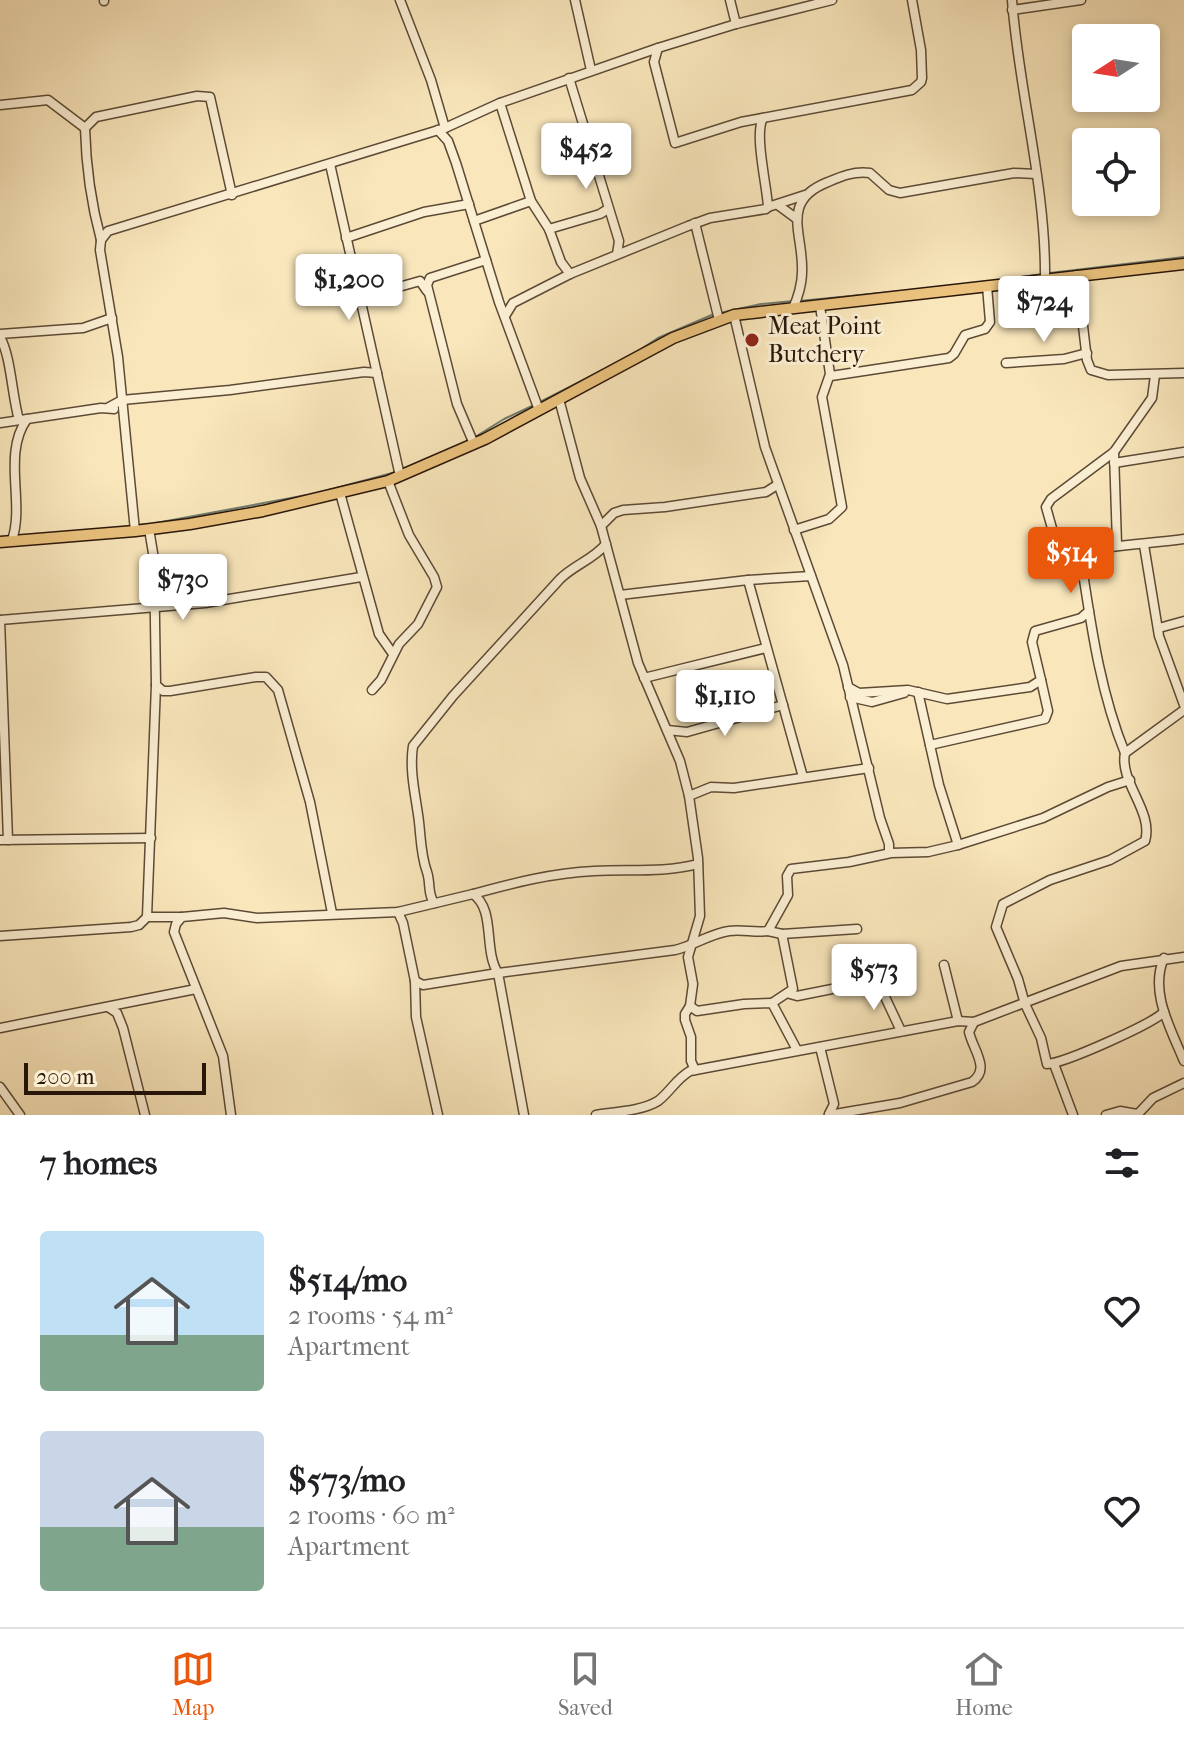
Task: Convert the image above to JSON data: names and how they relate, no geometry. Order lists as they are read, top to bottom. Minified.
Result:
{"places":["Meat Point Butchery"],"scale_bar":"200 m","north":"left","page":{"price":["$452","$1,200","$724","$514","$730","$1,110","$573"],"scale":"200 m","heading":"7 homes","list":[{"name":"$514/mo","note":"2 rooms · 54 m² · Apartment"},{"name":"$573/mo","note":"2 rooms · 60 m² · Apartment"}],"tabs":["Map","Saved","Home"]}}
